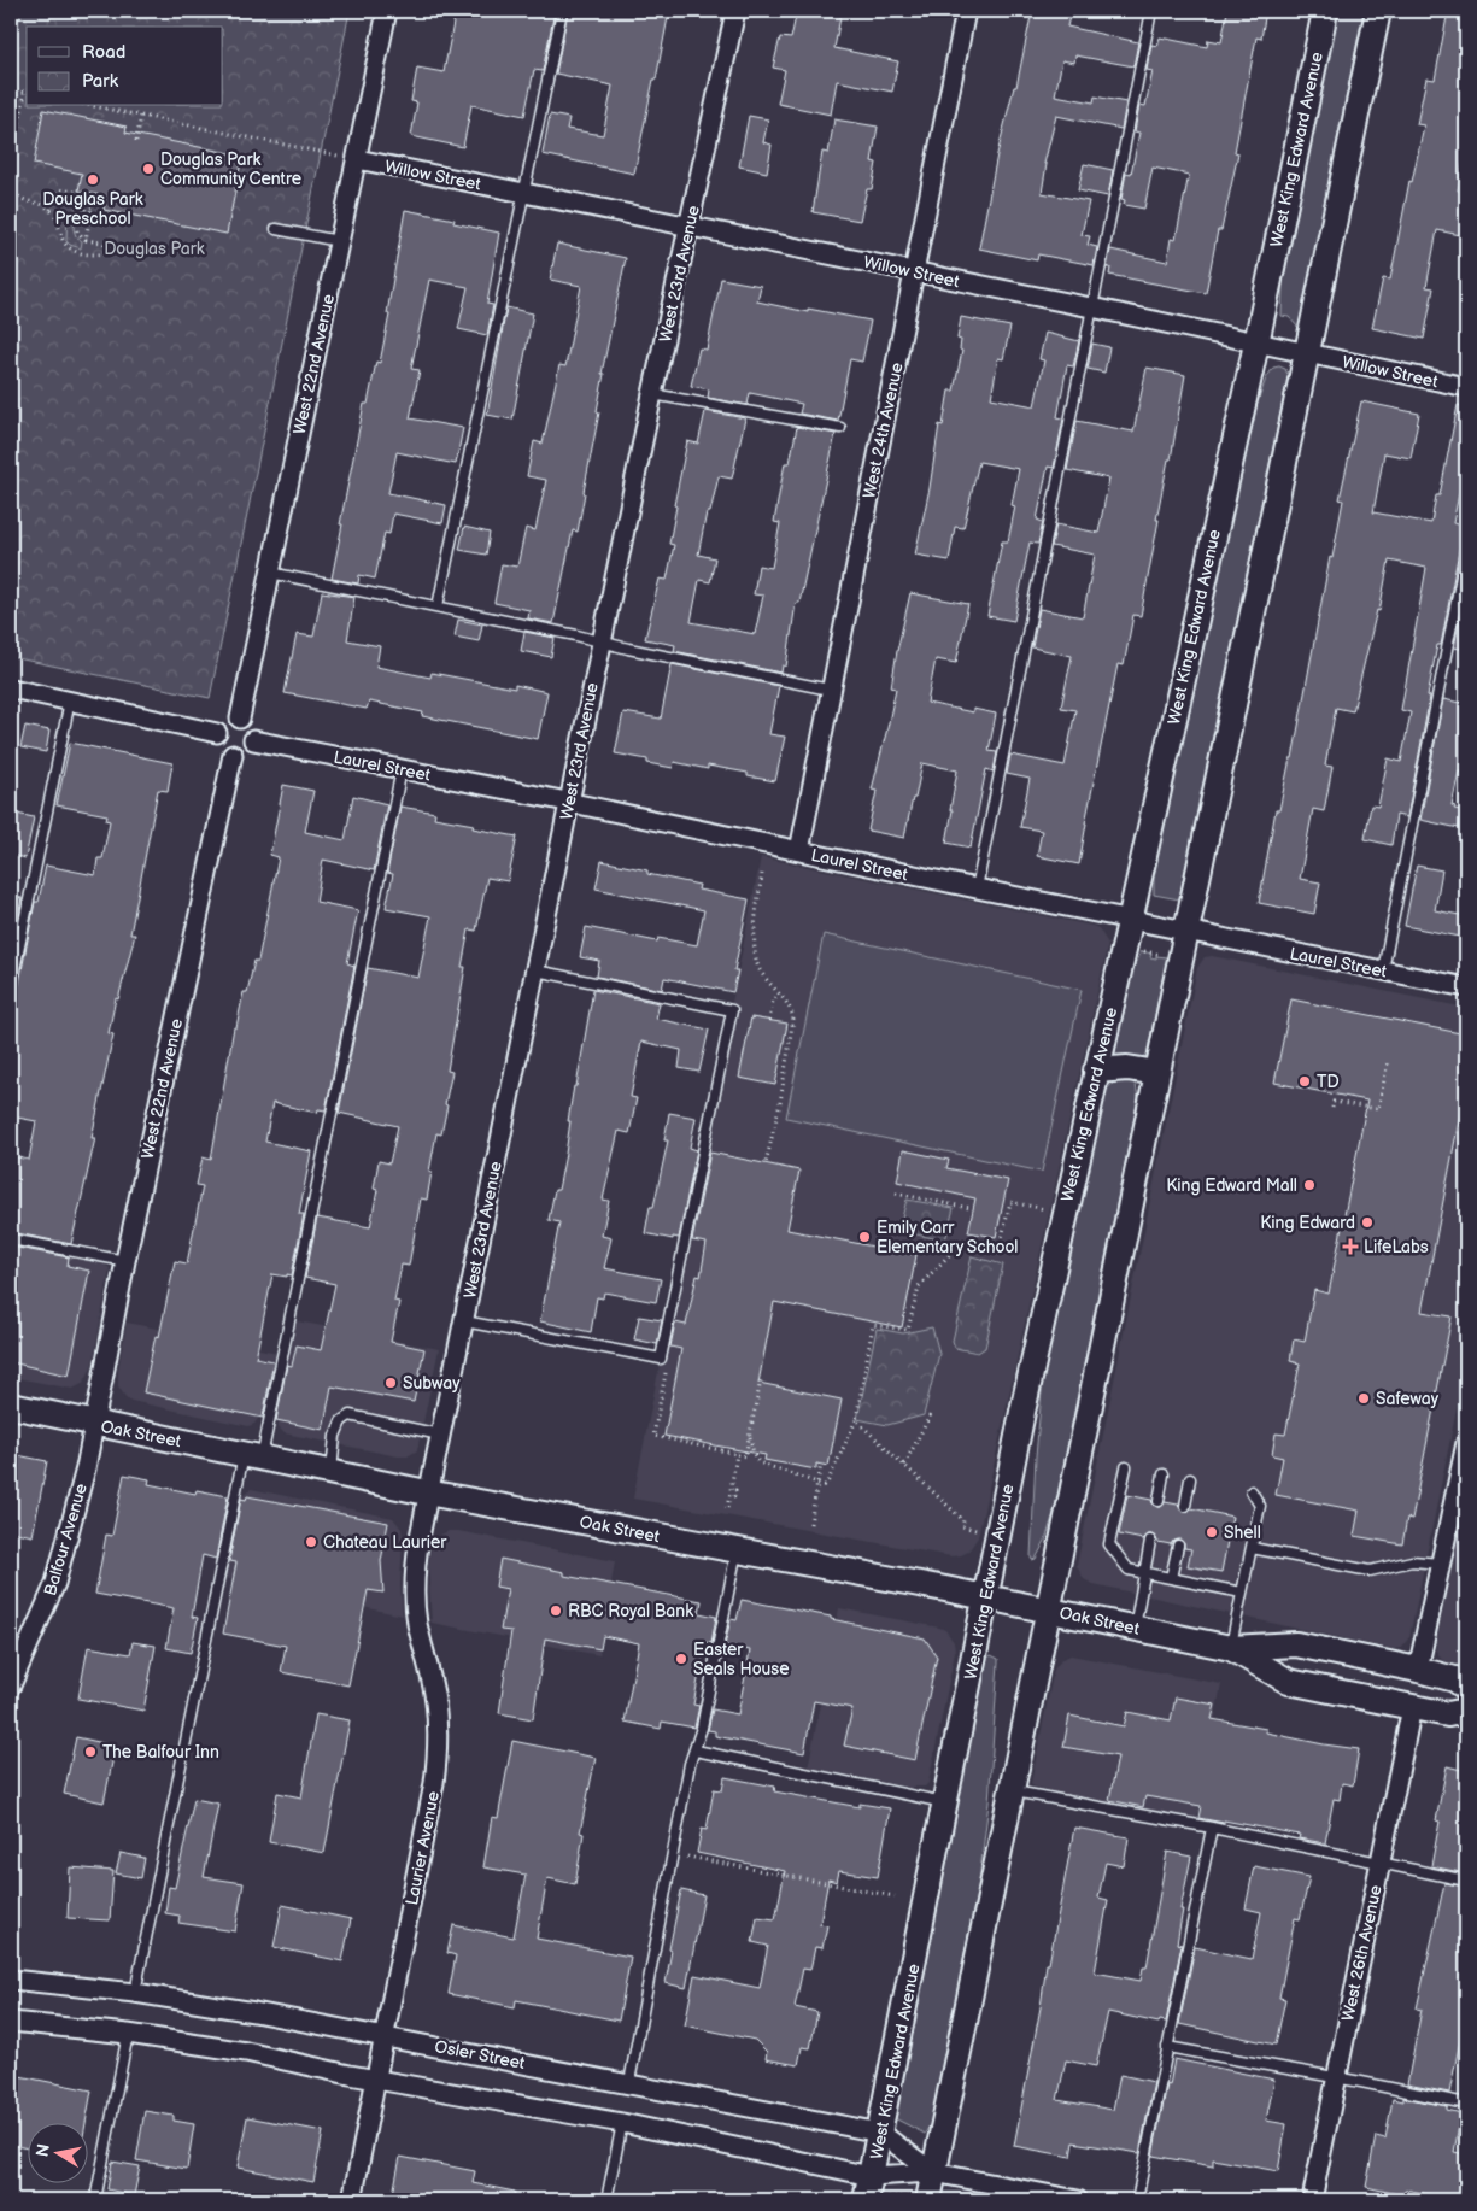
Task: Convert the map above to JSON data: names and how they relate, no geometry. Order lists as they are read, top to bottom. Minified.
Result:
{"streets":{"main road":["West King Edward Avenue","Oak Street"],"street":["Willow Street","West 23rd Avenue","West 22nd Avenue","West 24th Avenue","Laurel Street","Balfour Avenue","Laurier Avenue","West 26th Avenue","Osler Street"]},"crossings":[["West King Edward Avenue","Willow Street"],["West King Edward Avenue","Laurel Street"],["West King Edward Avenue","Oak Street"],["West King Edward Avenue","Osler Street"],["Willow Street","West 23rd Avenue"],["Willow Street","West 22nd Avenue"],["Willow Street","West 24th Avenue"],["West 23rd Avenue","Laurel Street"],["West 23rd Avenue","Oak Street"],["West 23rd Avenue","Laurier Avenue"],["West 22nd Avenue","Laurel Street"],["West 22nd Avenue","Oak Street"],["West 22nd Avenue","Balfour Avenue"],["West 24th Avenue","Laurel Street"],["Oak Street","Balfour Avenue"],["Oak Street","Laurier Avenue"],["Oak Street","West 26th Avenue"],["Laurier Avenue","Osler Street"]],"parks":["Douglas Park"],"places":{"other":["Douglas Park Community Centre","Douglas Park Preschool","TD","King Edward Mall","King Edward","Emily Carr Elementary School","Subway","Safeway","Shell","Chateau Laurier","RBC Royal Bank","Easter Seals House","The Balfour Inn"],"health":["LifeLabs"]},"legend":["Road","Park"],"north":"left"}
